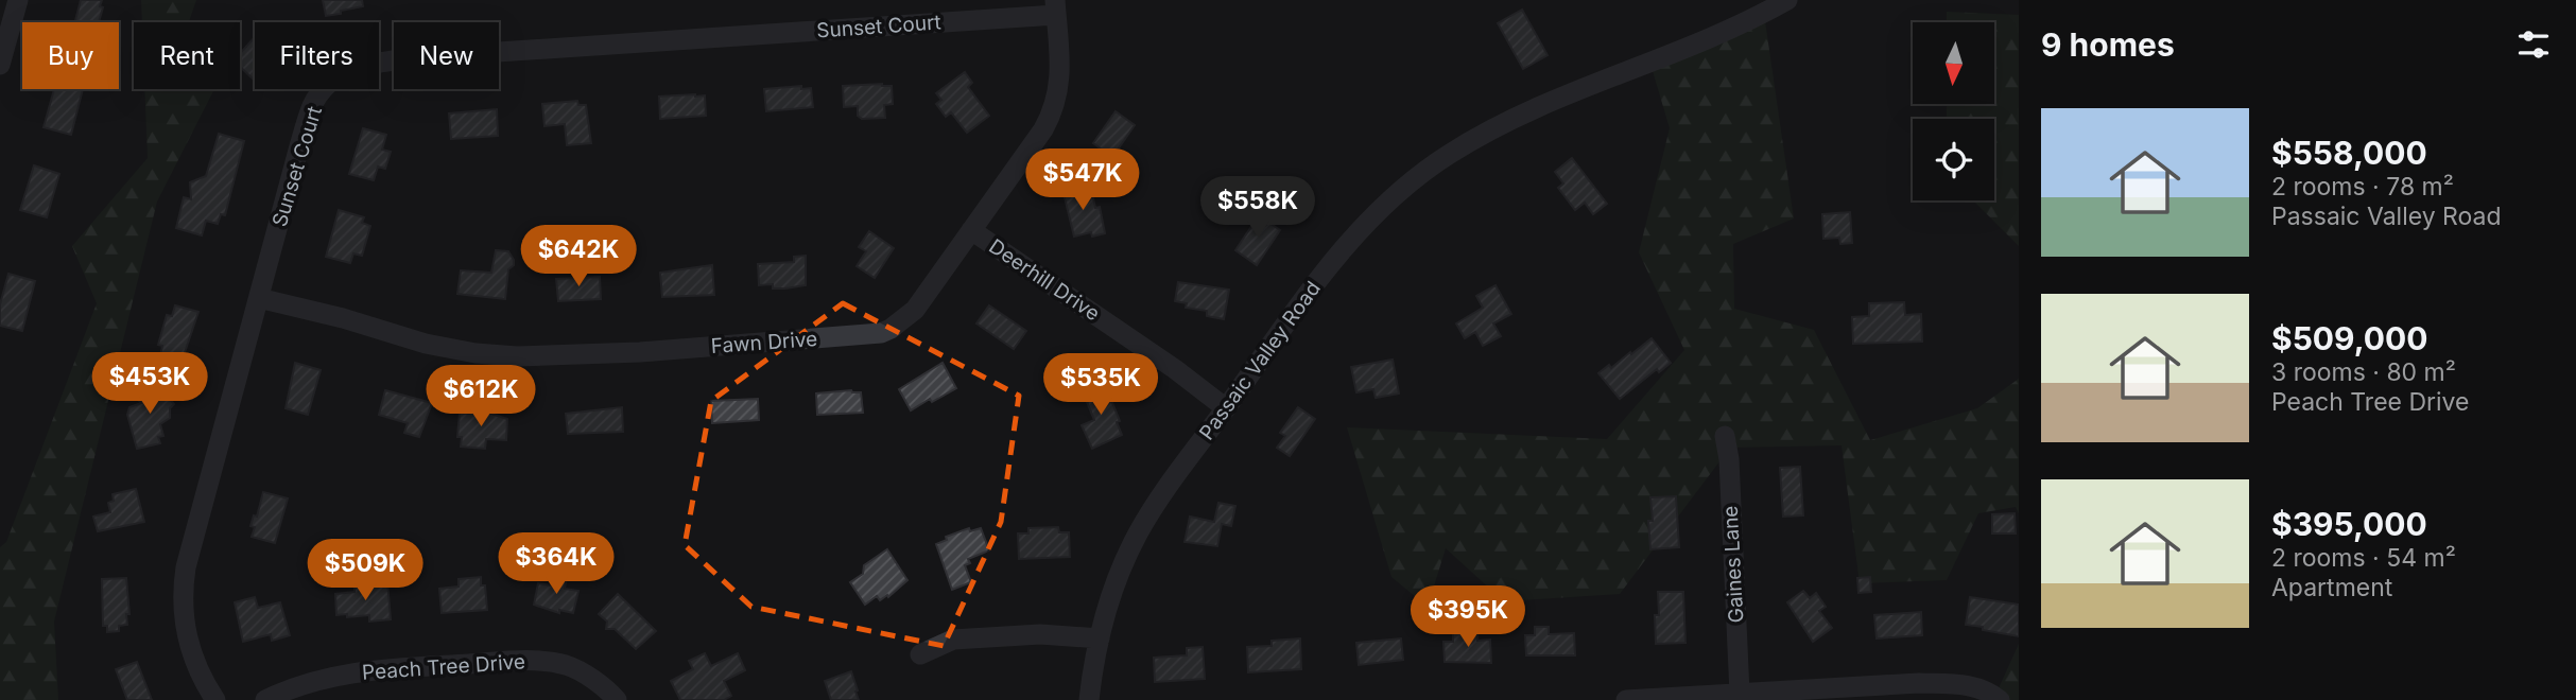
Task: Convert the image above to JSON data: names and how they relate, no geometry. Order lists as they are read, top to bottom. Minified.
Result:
{"streets":{"street":["Sunset Court","Deerhill Drive","Fawn Drive","Passaic Valley Road","Gaines Lane","Peach Tree Drive"]},"crossings":[["Sunset Court","Fawn Drive"],["Deerhill Drive","Fawn Drive"],["Deerhill Drive","Passaic Valley Road"]],"north":"bottom","page":{"heading":"9 homes","chip":["Buy","Rent","Filters","New"],"list":[{"name":"$558,000","note":"2 rooms · 78 m² · Passaic Valley Road"},{"name":"$509,000","note":"3 rooms · 80 m² · Peach Tree Drive"},{"name":"$395,000","note":"2 rooms · 54 m² · Apartment"}],"price":["$547K","$558K","$642K","$453K","$535K","$612K","$364K","$509K","$395K"]}}
